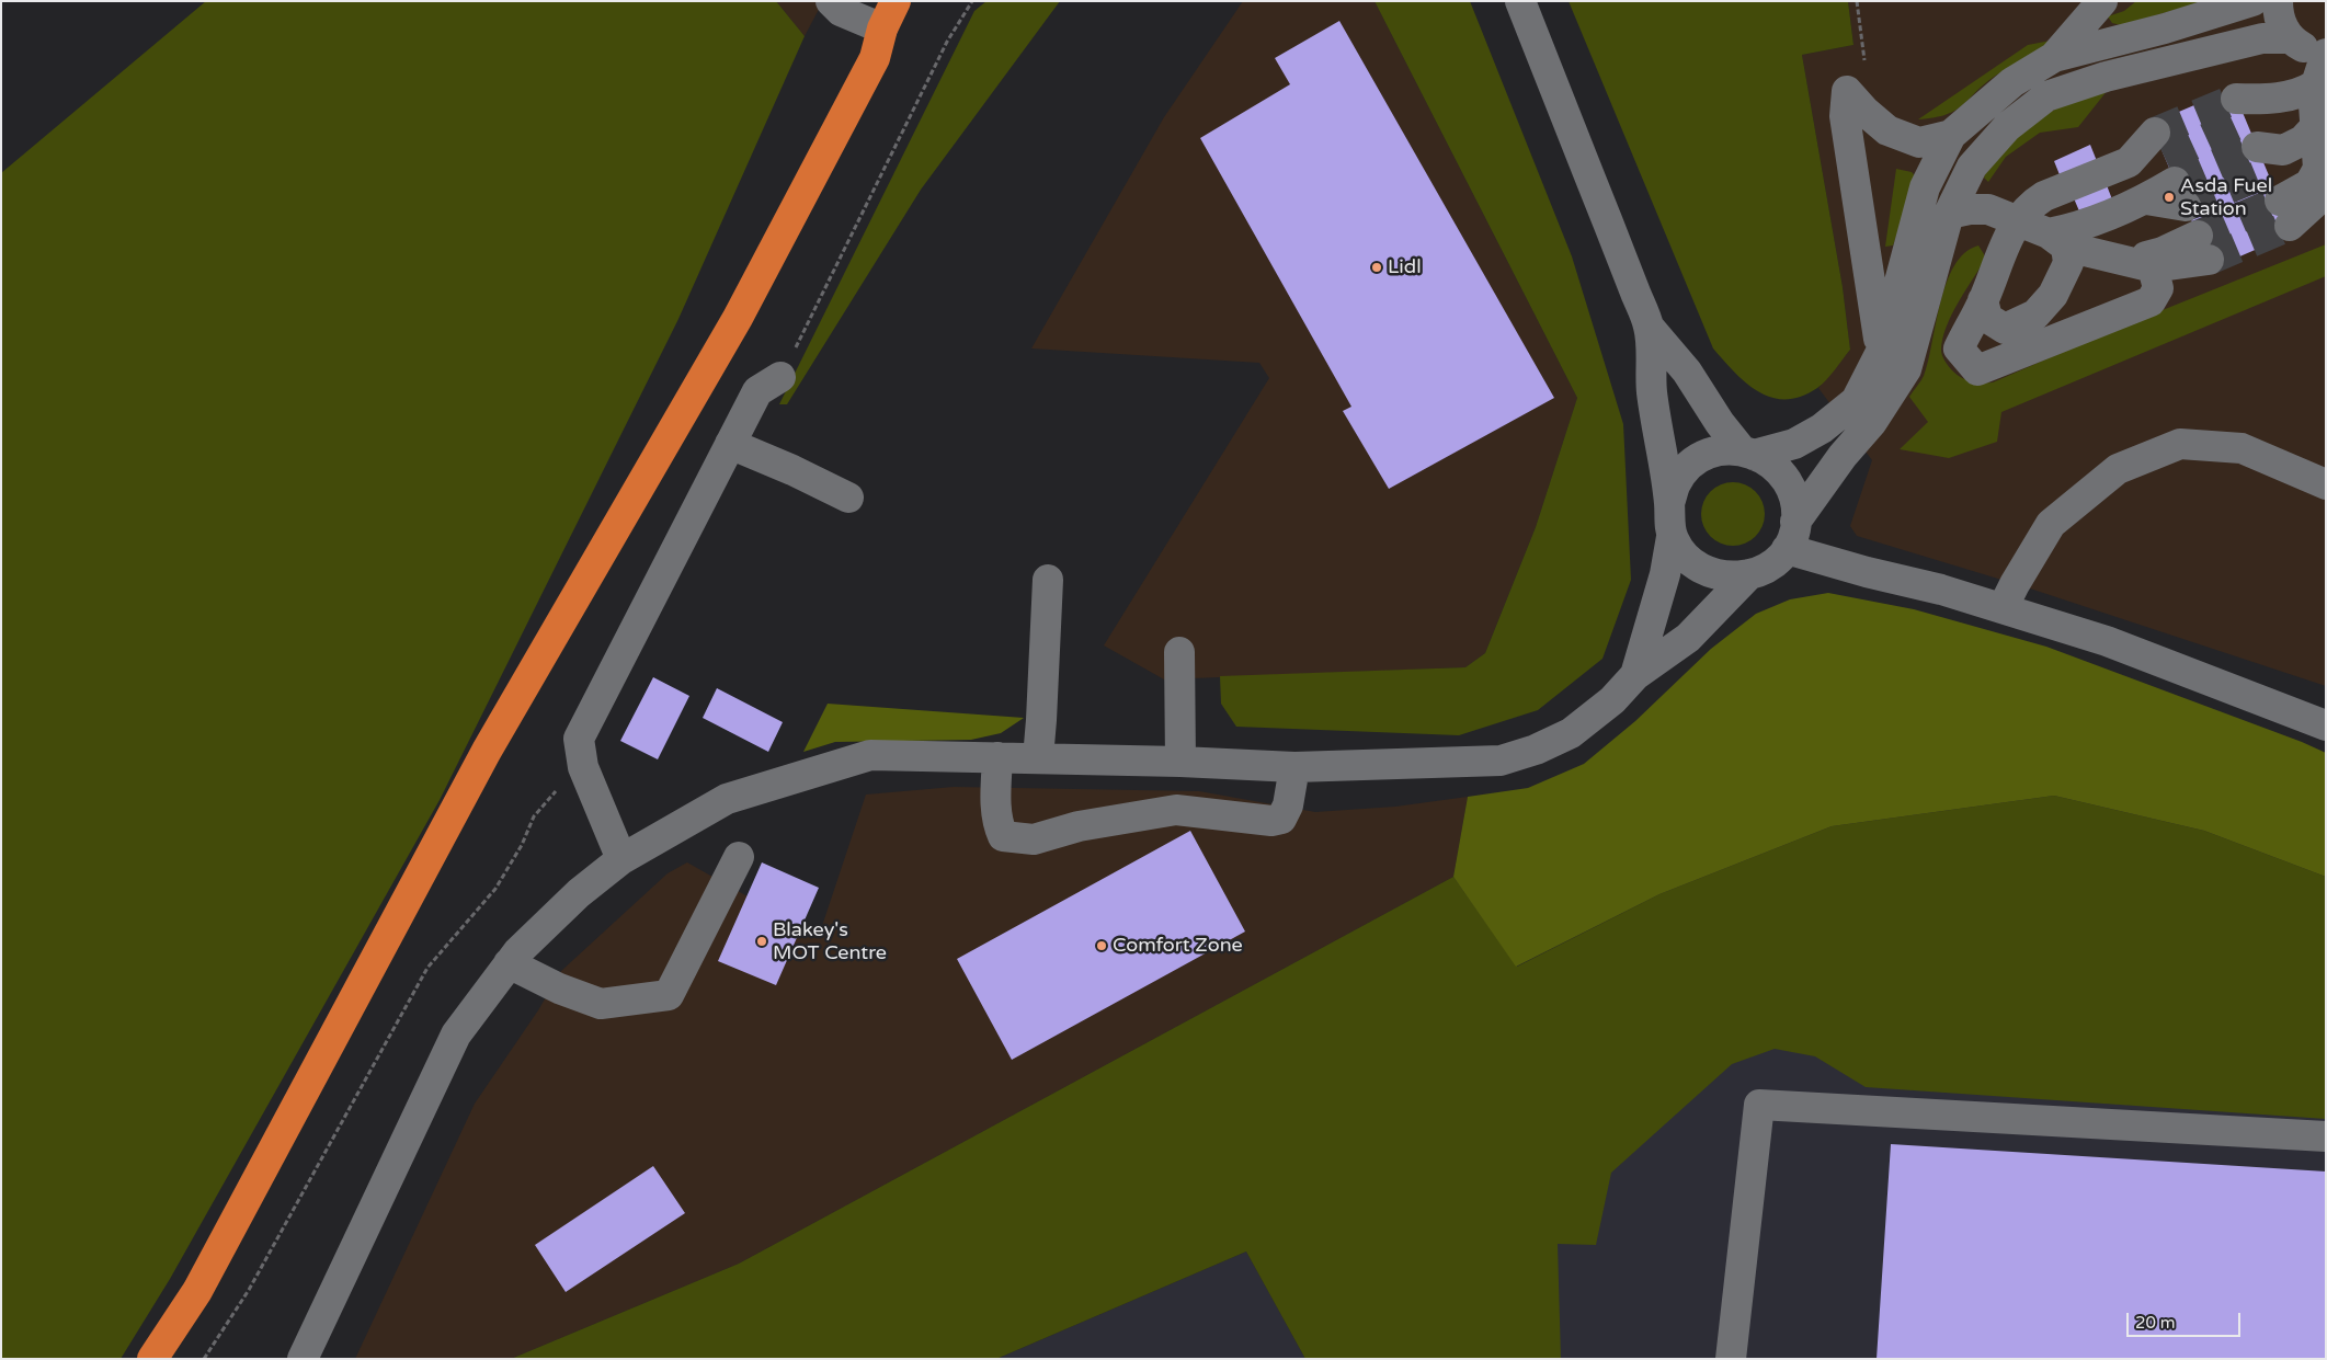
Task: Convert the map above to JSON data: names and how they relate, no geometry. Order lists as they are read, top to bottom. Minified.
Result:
{"places":["Asda Fuel Station","Lidl","Blakey's MOT Centre","Comfort Zone"],"scale_bar":"20 m"}
